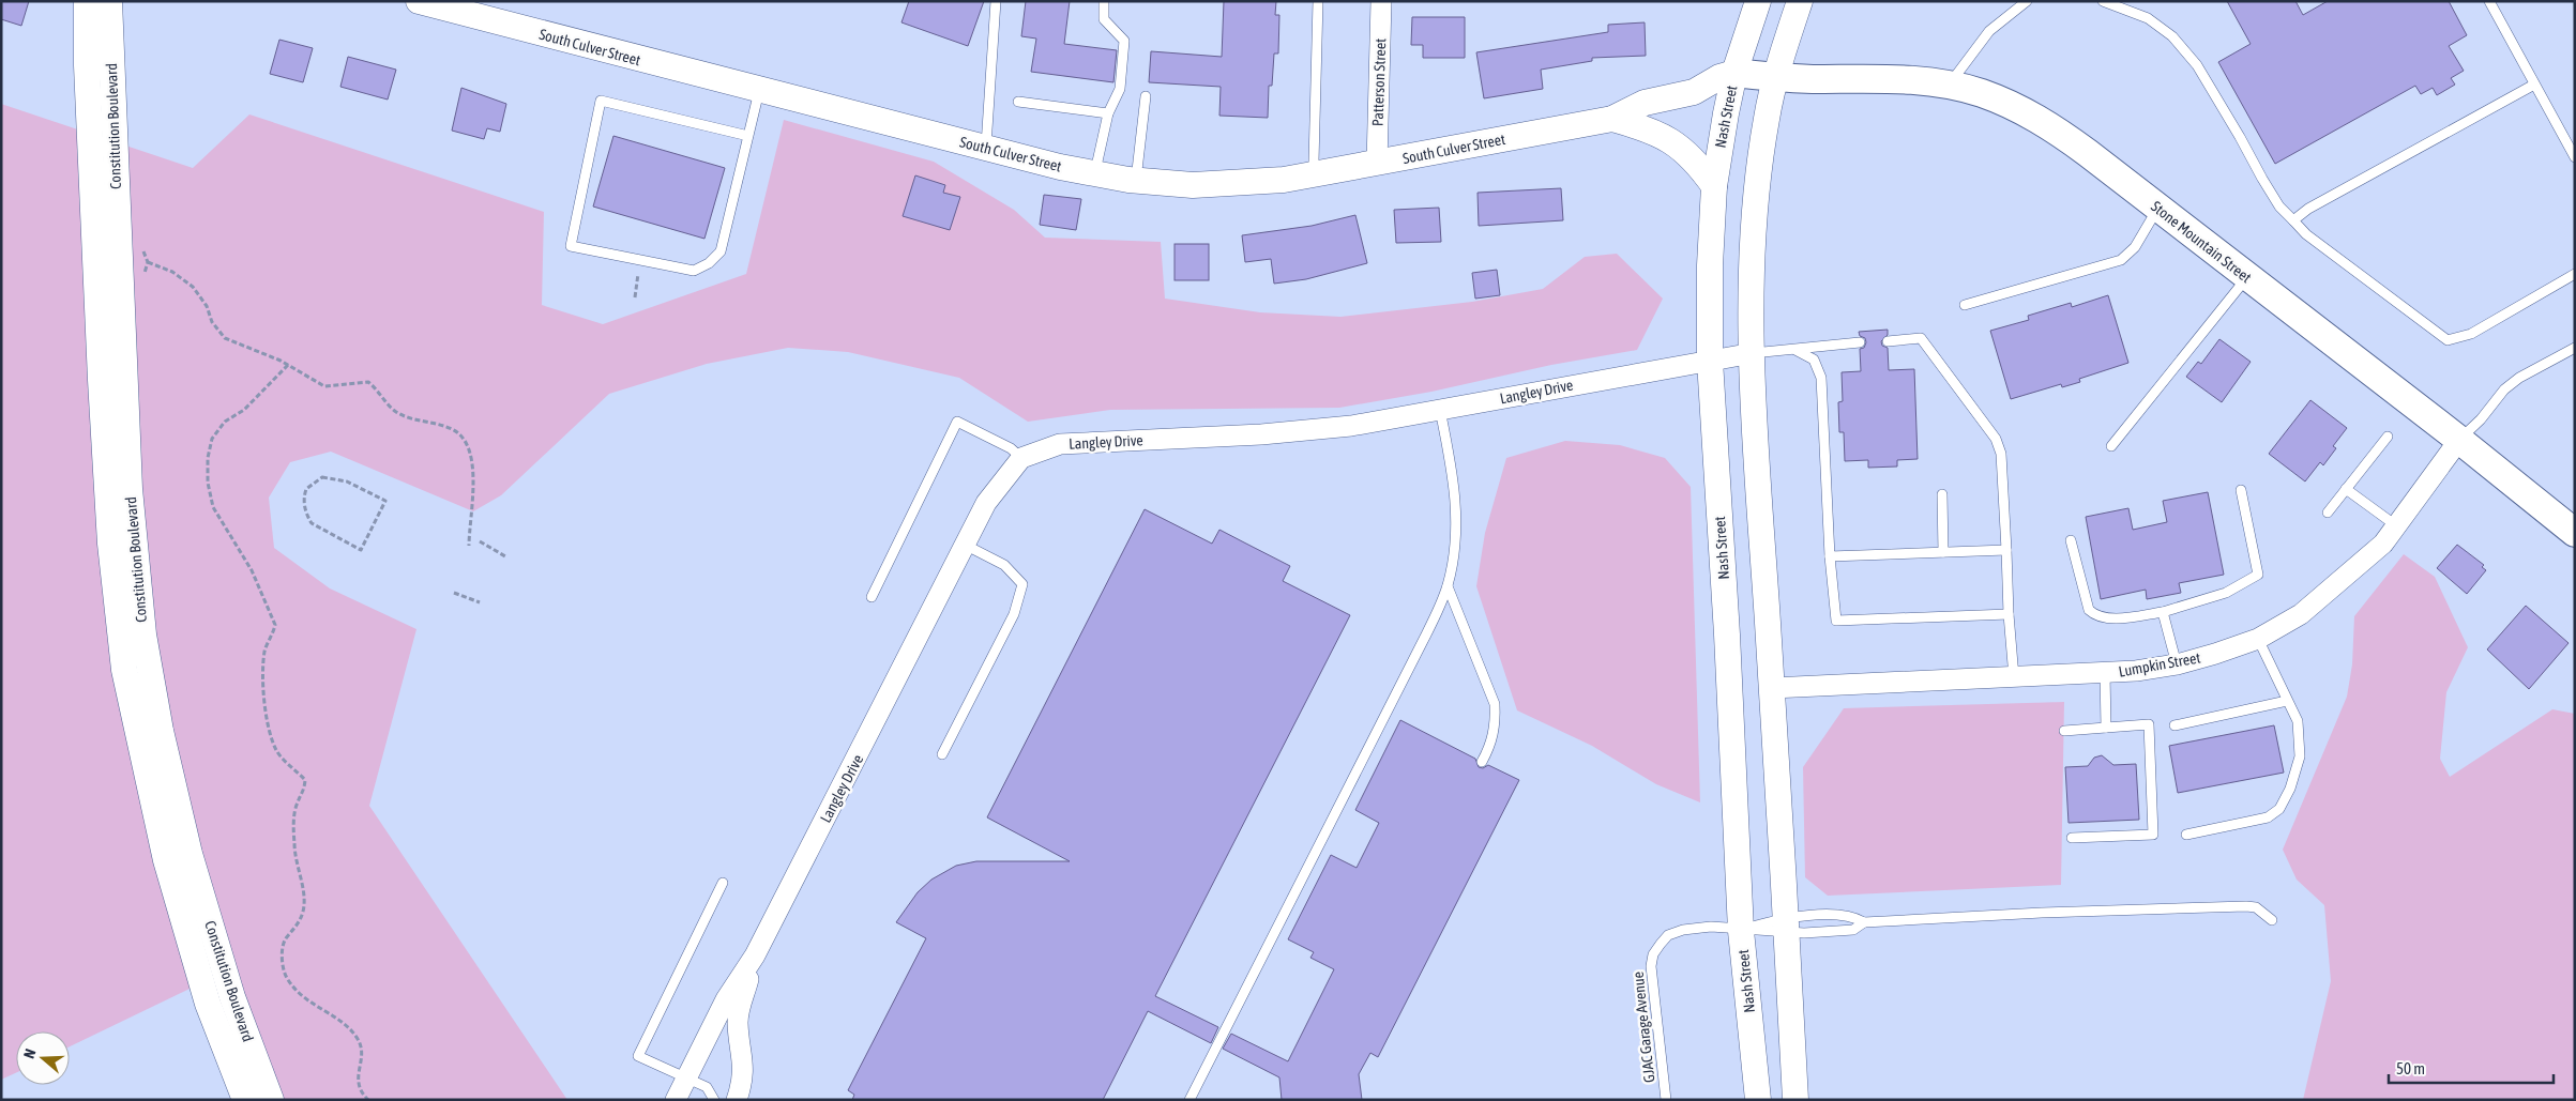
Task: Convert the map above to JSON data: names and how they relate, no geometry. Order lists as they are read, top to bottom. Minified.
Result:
{"streets":{"main road":["Stone Mountain Street"],"street":["South Culver Street","Patterson Street","Nash Street","Constitution Boulevard","Langley Drive","Lumpkin Street"],"lane":["GJAC Garage Avenue"]},"crossings":[["South Culver Street","Patterson Street"],["Nash Street","Stone Mountain Street"],["Nash Street","Langley Drive"],["Nash Street","GJAC Garage Avenue"],["Stone Mountain Street","Lumpkin Street"]],"scale_bar":"50 m","north":"left"}
